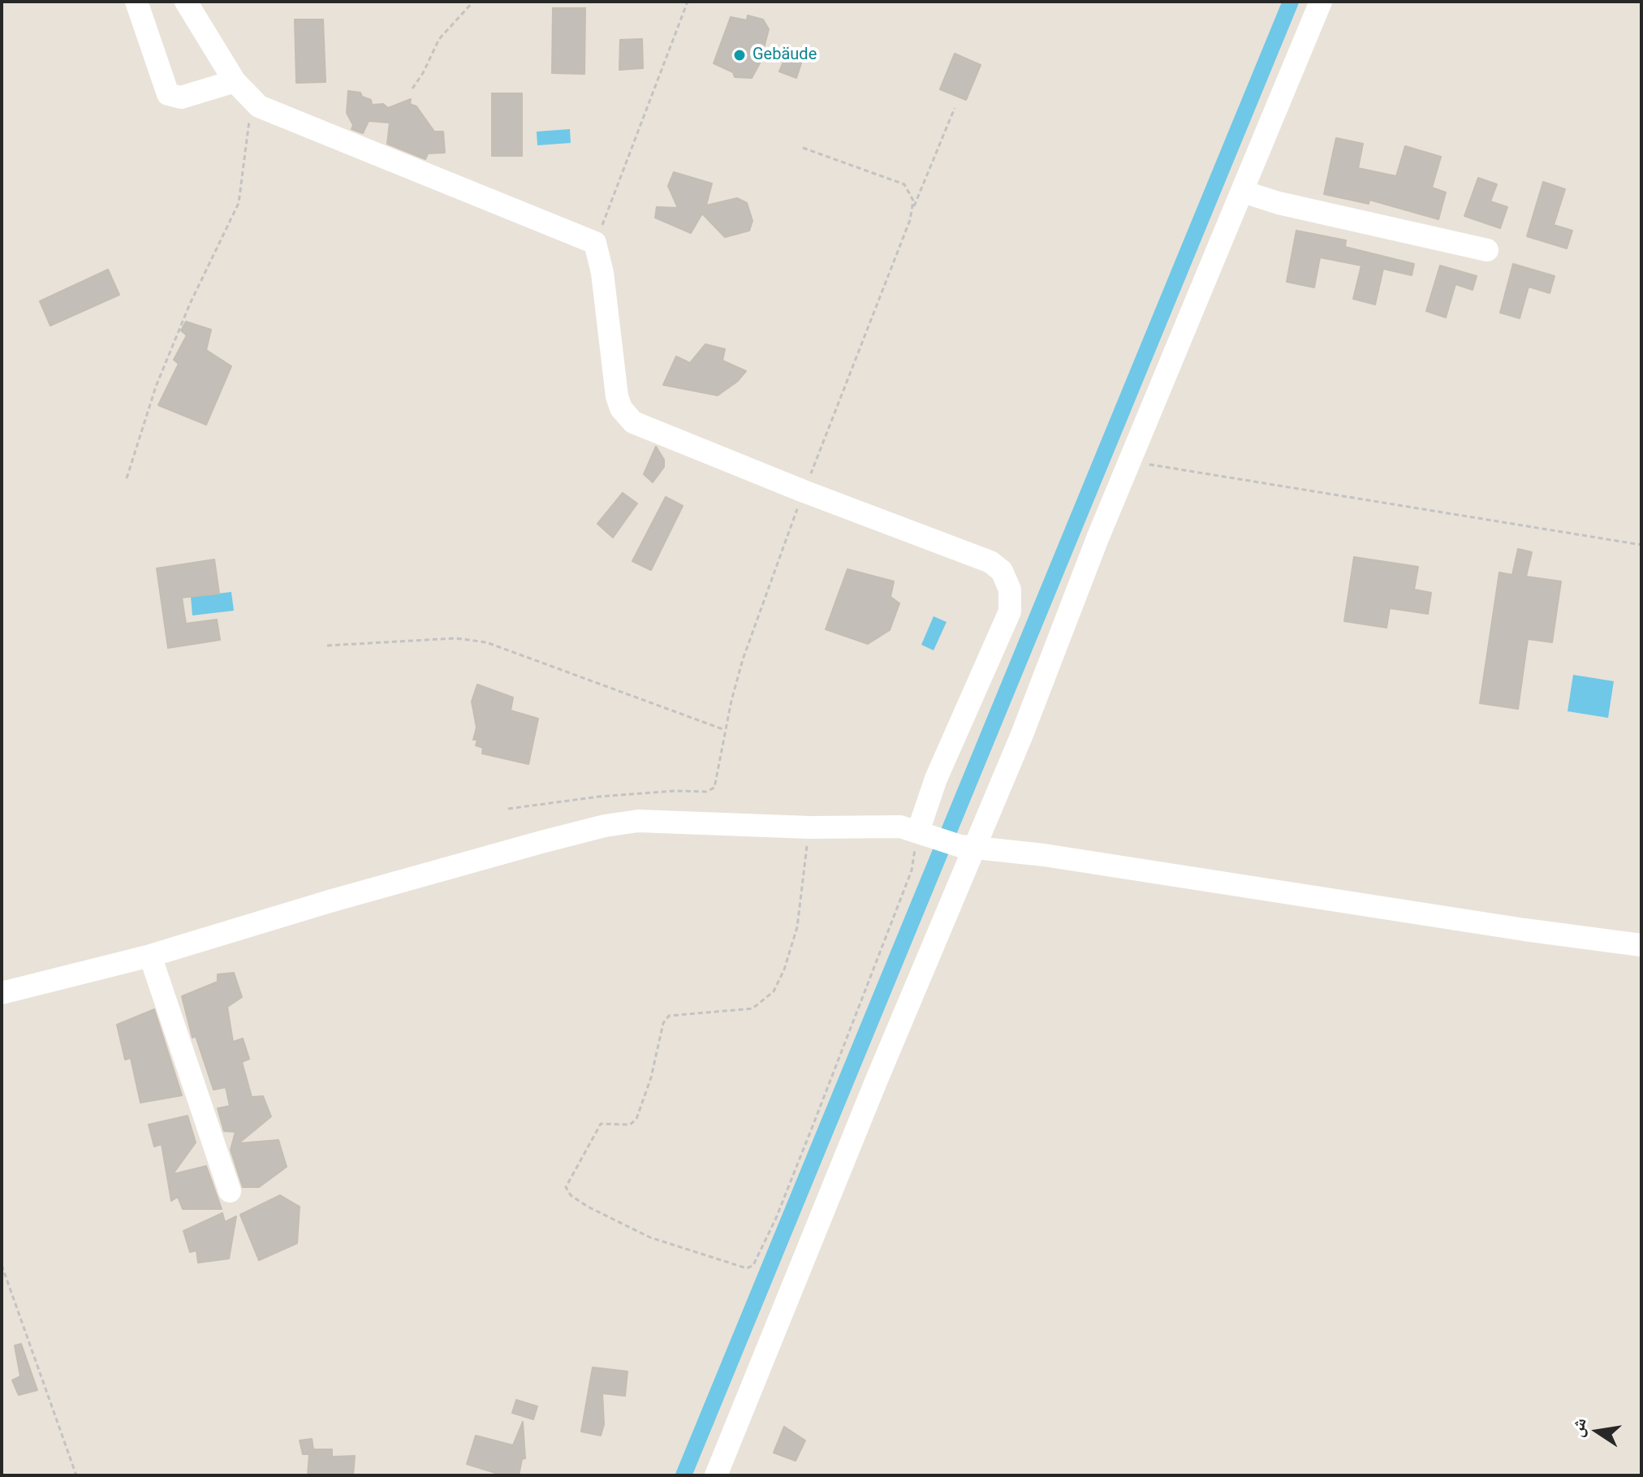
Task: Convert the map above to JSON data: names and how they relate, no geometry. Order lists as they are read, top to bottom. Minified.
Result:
{"places":["Gebäude"],"north":"left"}
